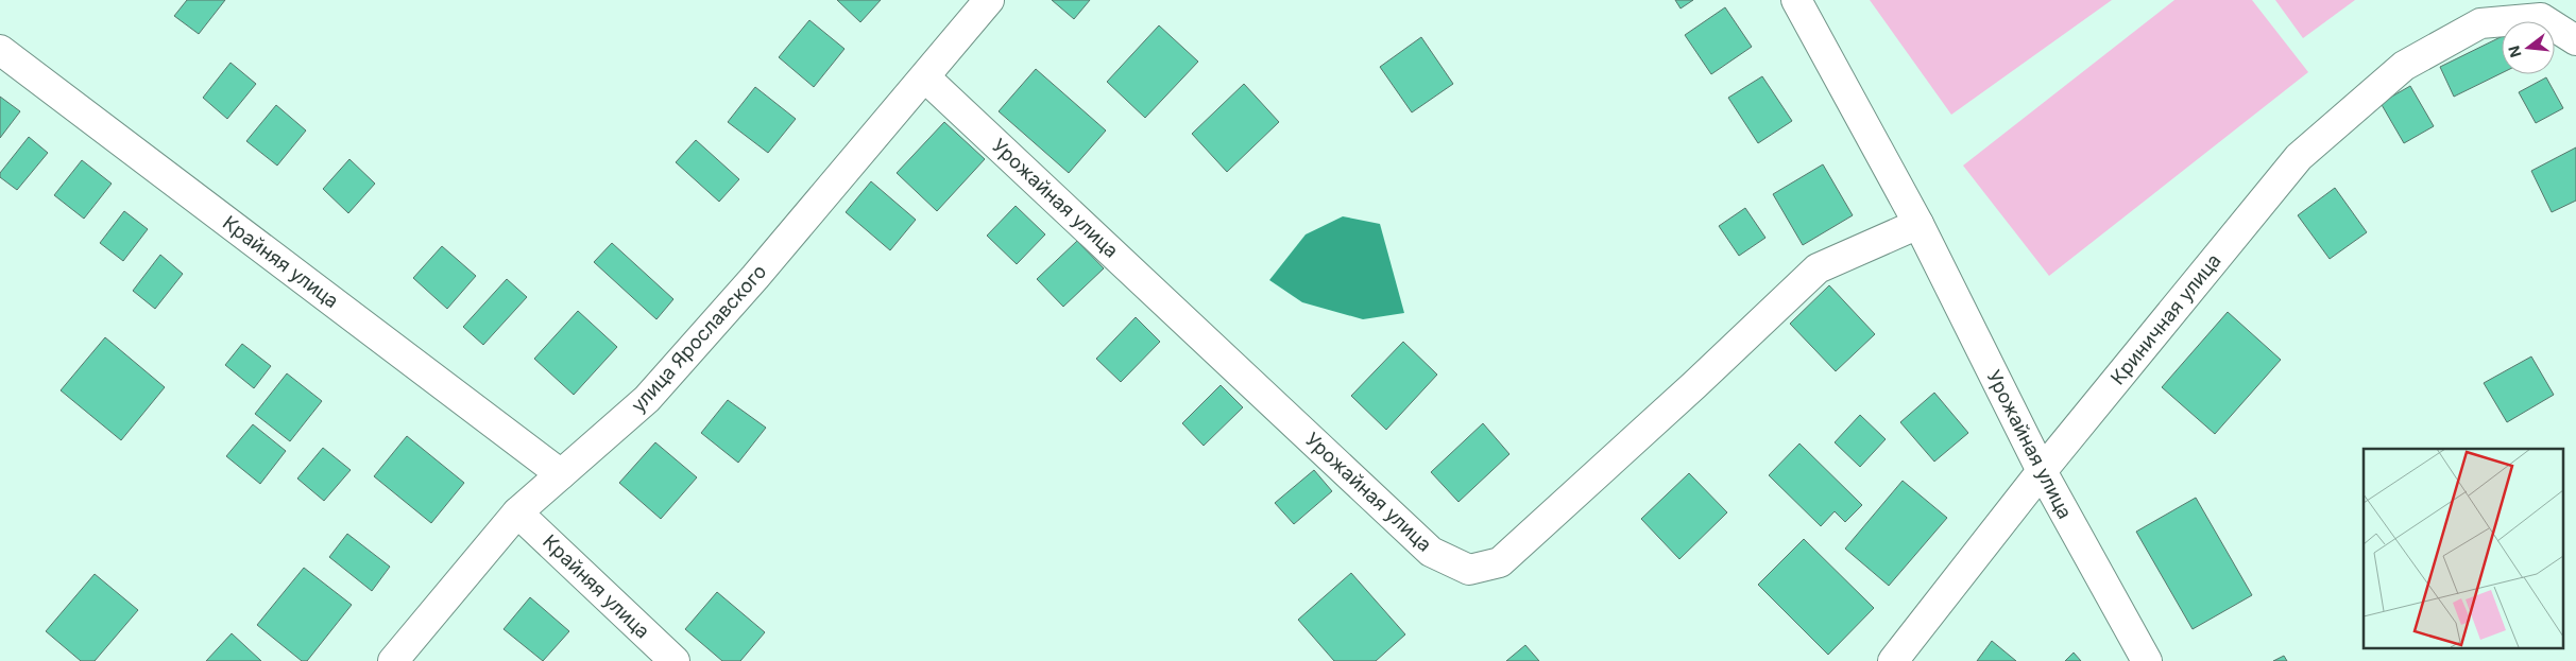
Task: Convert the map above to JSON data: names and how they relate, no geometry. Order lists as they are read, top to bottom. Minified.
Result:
{"streets":{"street":["Урожайная улица","Крайняя улица","Криничная улица","улица Ярославского"]},"crossings":[["Урожайная улица","Криничная улица"],["Урожайная улица","улица Ярославского"],["Крайняя улица","улица Ярославского"]],"north":"left"}
